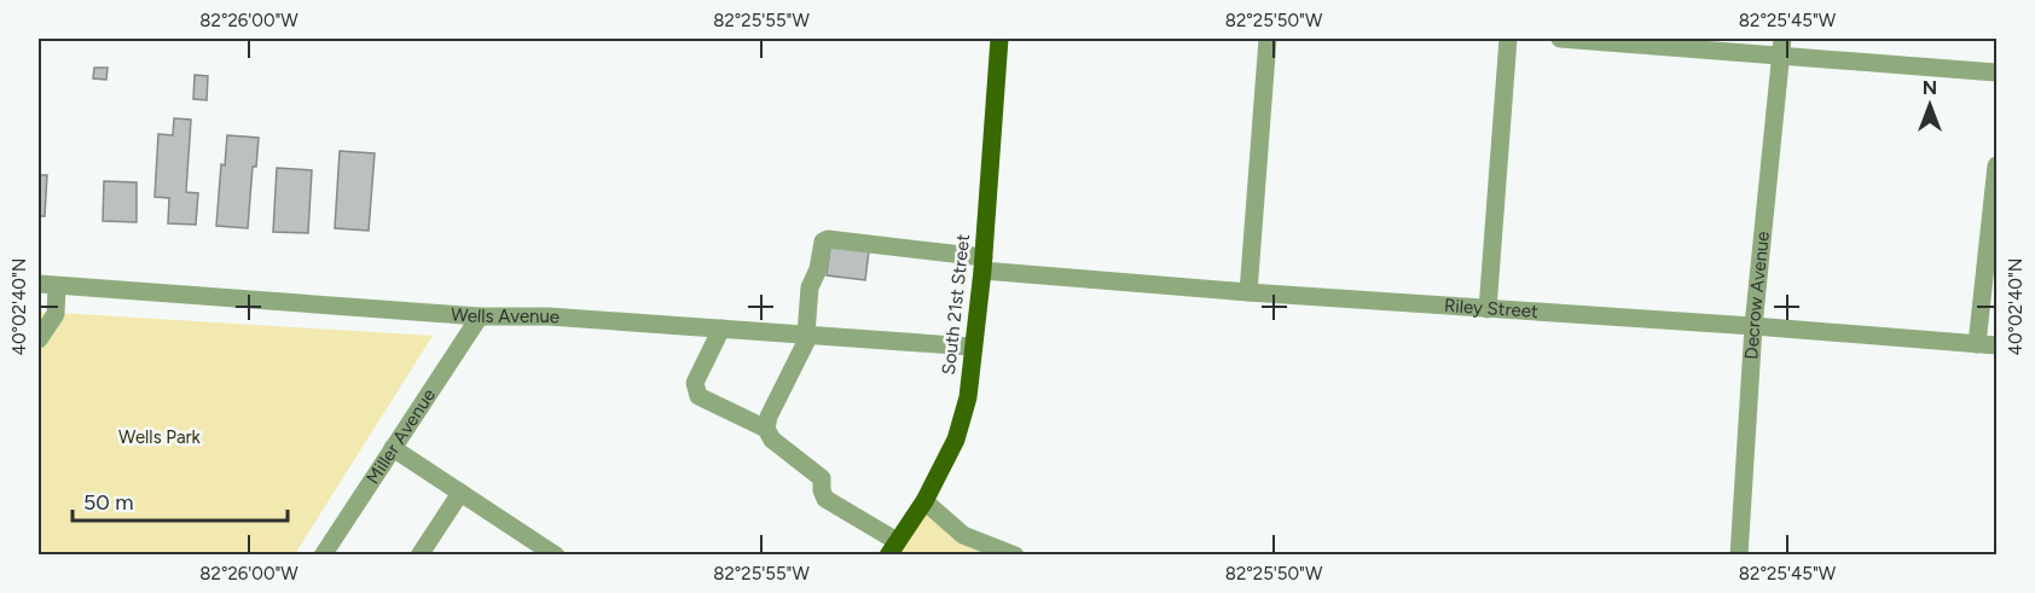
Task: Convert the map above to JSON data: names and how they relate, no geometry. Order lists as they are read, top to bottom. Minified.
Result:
{"streets":{"main road":["South 21st Street"],"street":["Decrow Avenue","Riley Street","Wells Avenue","Miller Avenue"]},"crossings":[["Decrow Avenue","Riley Street"],["South 21st Street","Riley Street"],["South 21st Street","Wells Avenue"],["Riley Street","Wells Avenue"],["Wells Avenue","Miller Avenue"]],"parks":["Wells Park"],"scale_bar":"50 m","north":"top","coordinates":["82°26'00\"W","82°25'55\"W","82°25'50\"W","82°25'45\"W","40°02'40\"N"]}
